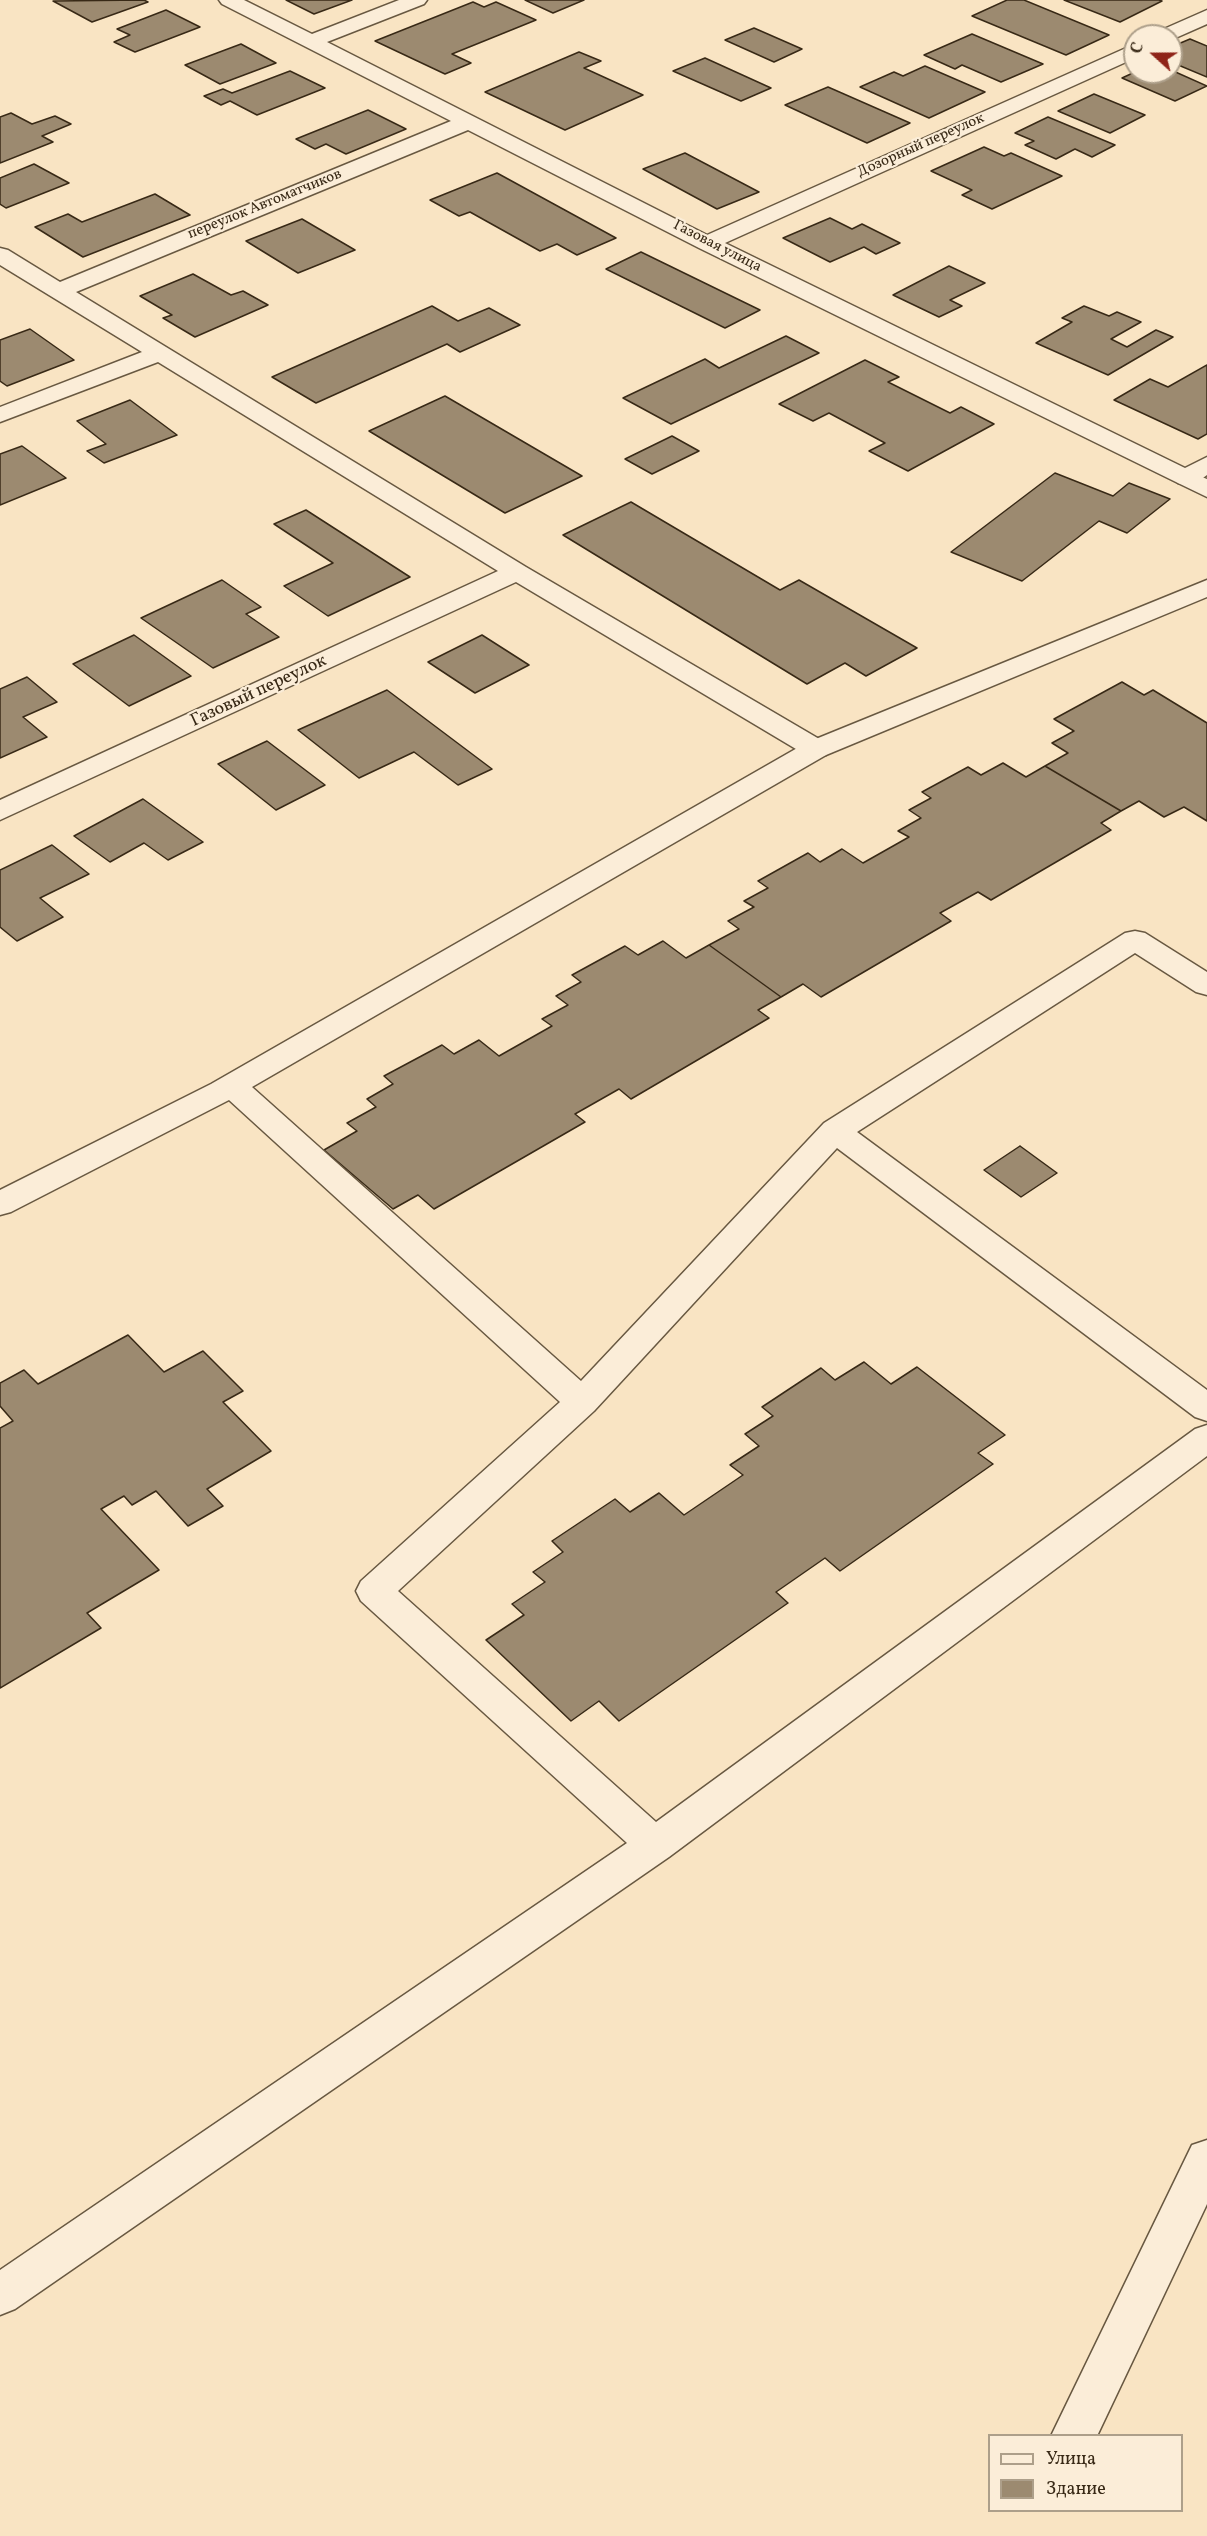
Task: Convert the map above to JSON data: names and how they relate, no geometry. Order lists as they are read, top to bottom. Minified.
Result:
{"streets":{"street":["Дозорный переулок","переулок Автоматчиков","Газовая улица","Газовый переулок"]},"crossings":[["Дозорный переулок","Газовая улица"],["переулок Автоматчиков","Газовая улица"]],"legend":["Улица","Здание"],"north":"left"}
